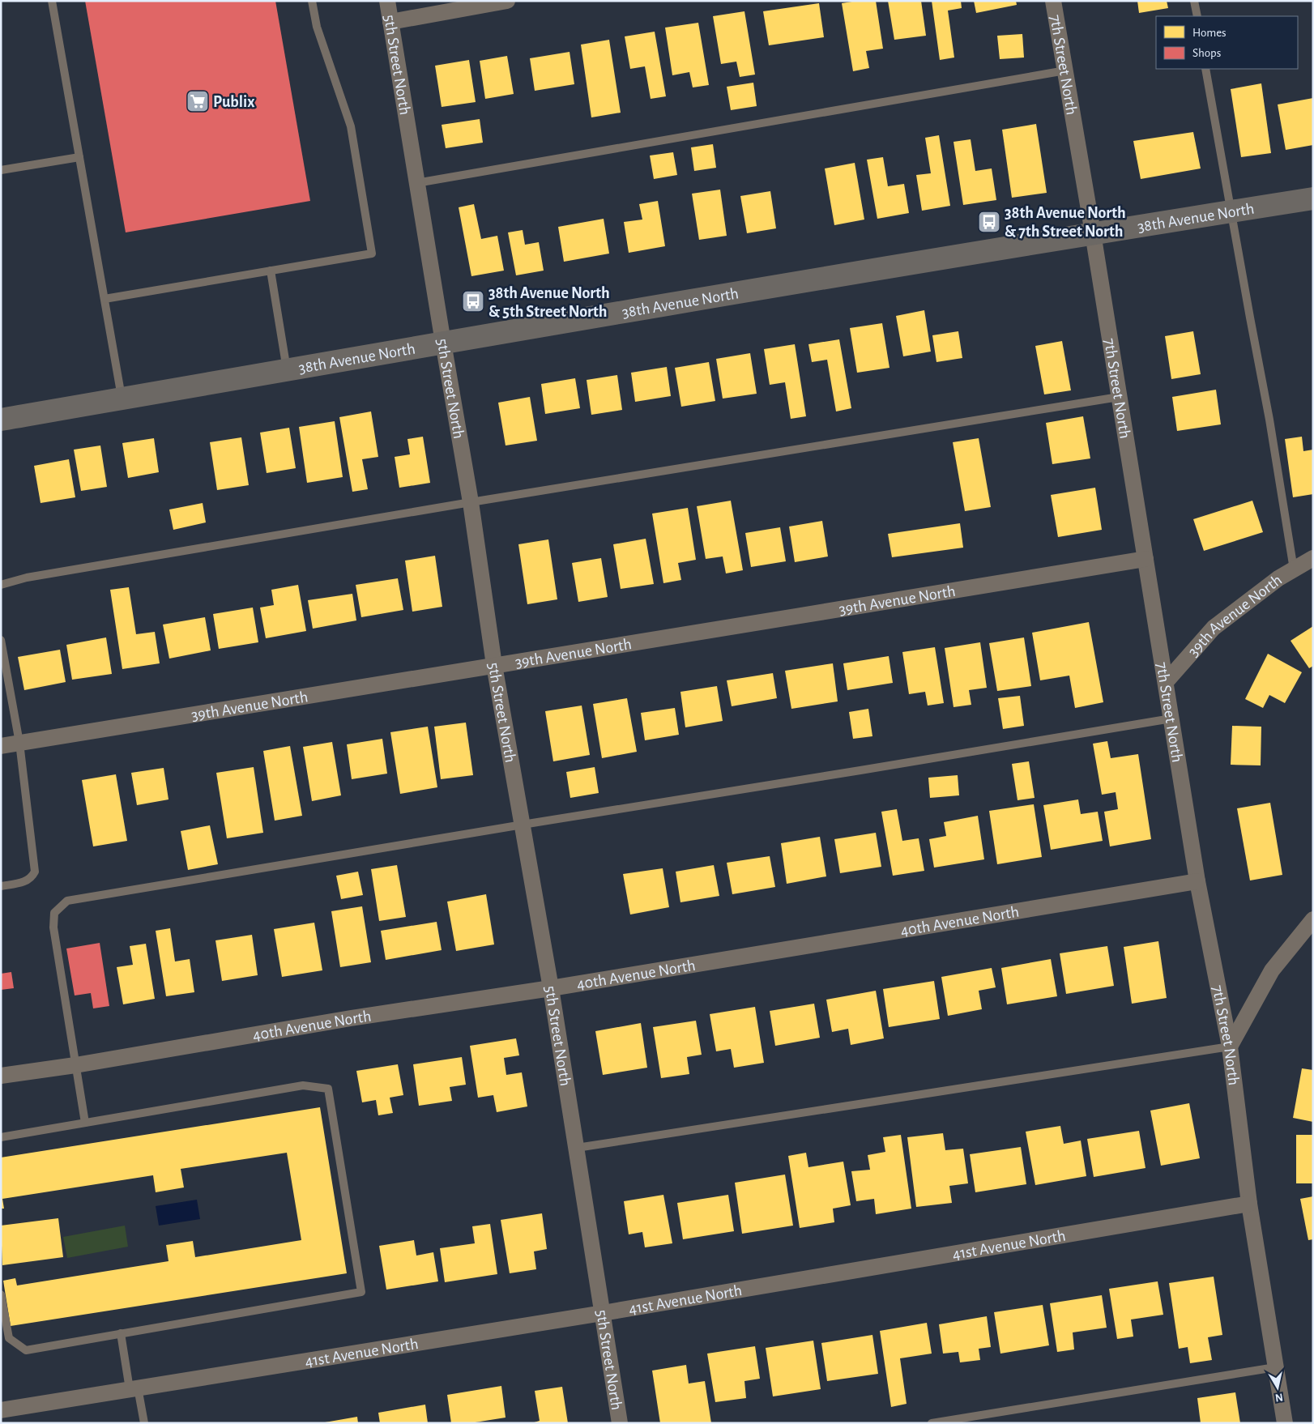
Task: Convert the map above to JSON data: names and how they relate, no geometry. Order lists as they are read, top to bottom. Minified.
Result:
{"streets":{"main road":["38th Avenue North"],"street":["5th Street North","7th Street North","39th Avenue North","40th Avenue North","41st Avenue North"]},"crossings":[["5th Street North","38th Avenue North"],["5th Street North","39th Avenue North"],["5th Street North","40th Avenue North"],["5th Street North","41st Avenue North"],["7th Street North","38th Avenue North"],["7th Street North","39th Avenue North"],["7th Street North","40th Avenue North"],["7th Street North","41st Avenue North"]],"places":{"supermarket":["Publix"],"bus stop":["38th Avenue North & 7th Street North","38th Avenue North & 5th Street North"]},"legend":["Homes","Shops"],"north":"bottom"}
